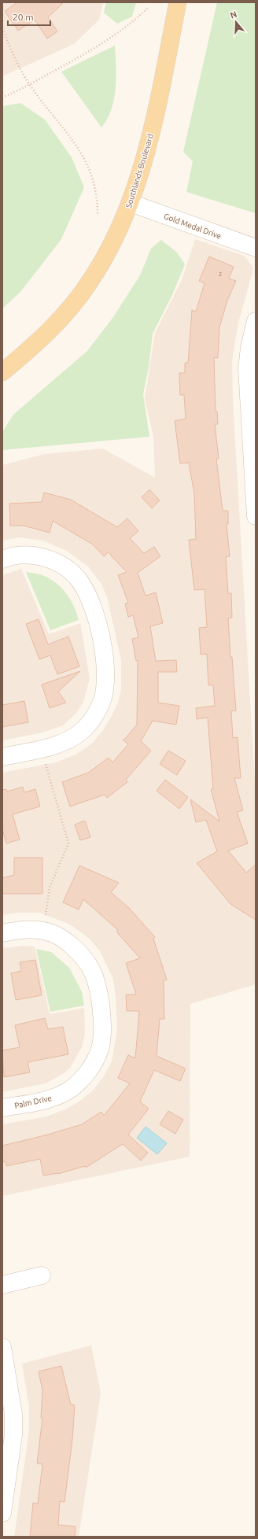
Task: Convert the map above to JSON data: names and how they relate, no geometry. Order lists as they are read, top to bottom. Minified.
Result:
{"streets":{"main road":["Southlands Boulevard"],"street":["Gold Medal Drive","Palm Drive"]},"crossings":[["Southlands Boulevard","Gold Medal Drive"]],"house_numbers":["2"],"scale_bar":"20 m","north":"top"}
